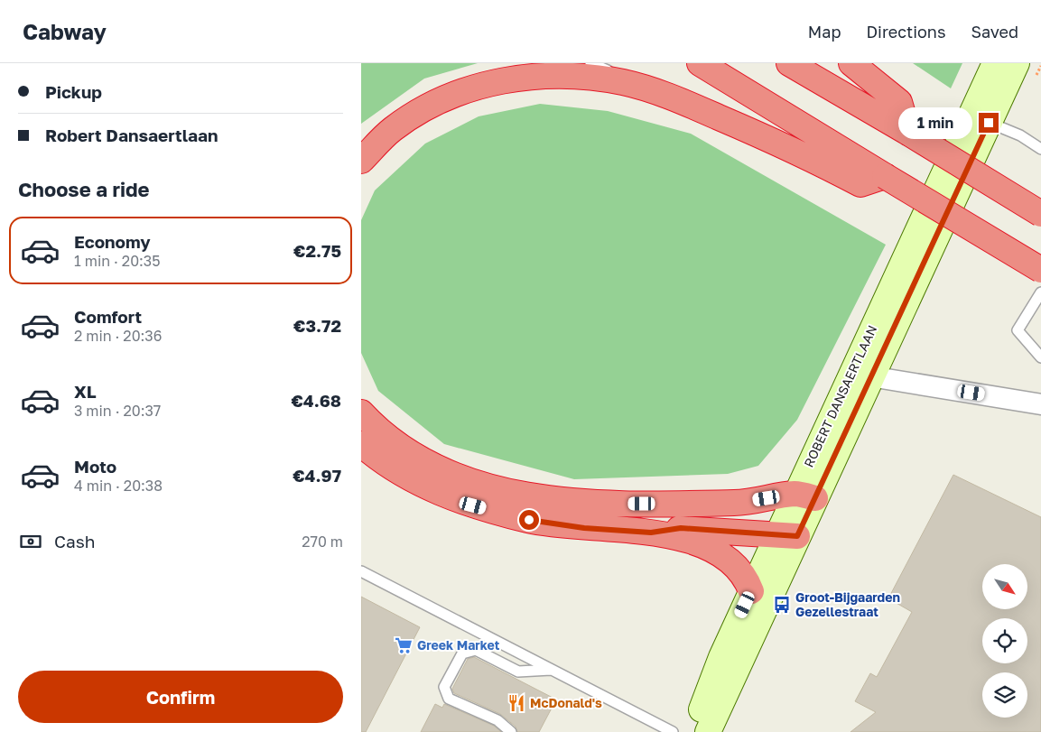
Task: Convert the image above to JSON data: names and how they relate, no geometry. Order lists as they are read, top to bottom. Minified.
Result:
{"streets":{"street":["ROBERT DANSAERTLAAN"]},"places":{"bus stop":["Groot-Bijgaarden Gezellestraat"],"supermarket":["Greek Market"],"restaurant":["McDonald's"]},"north":"bottom right","page":{"header":"Cabway","nav":["Map","Directions","Saved"],"banner":["Pickup","Robert Dansaertlaan"],"bubble":"1 min","heading":"Choose a ride","list":[{"name":"Economy","note":"1 min · 20:35","value":"€2.75"},{"name":"Comfort","note":"2 min · 20:36","value":"€3.72"},{"name":"XL","note":"3 min · 20:37","value":"€4.68"},{"name":"Moto","note":"4 min · 20:38","value":"€4.97"}],"pay":["Cash","270 m"],"buttons":"Confirm"}}
